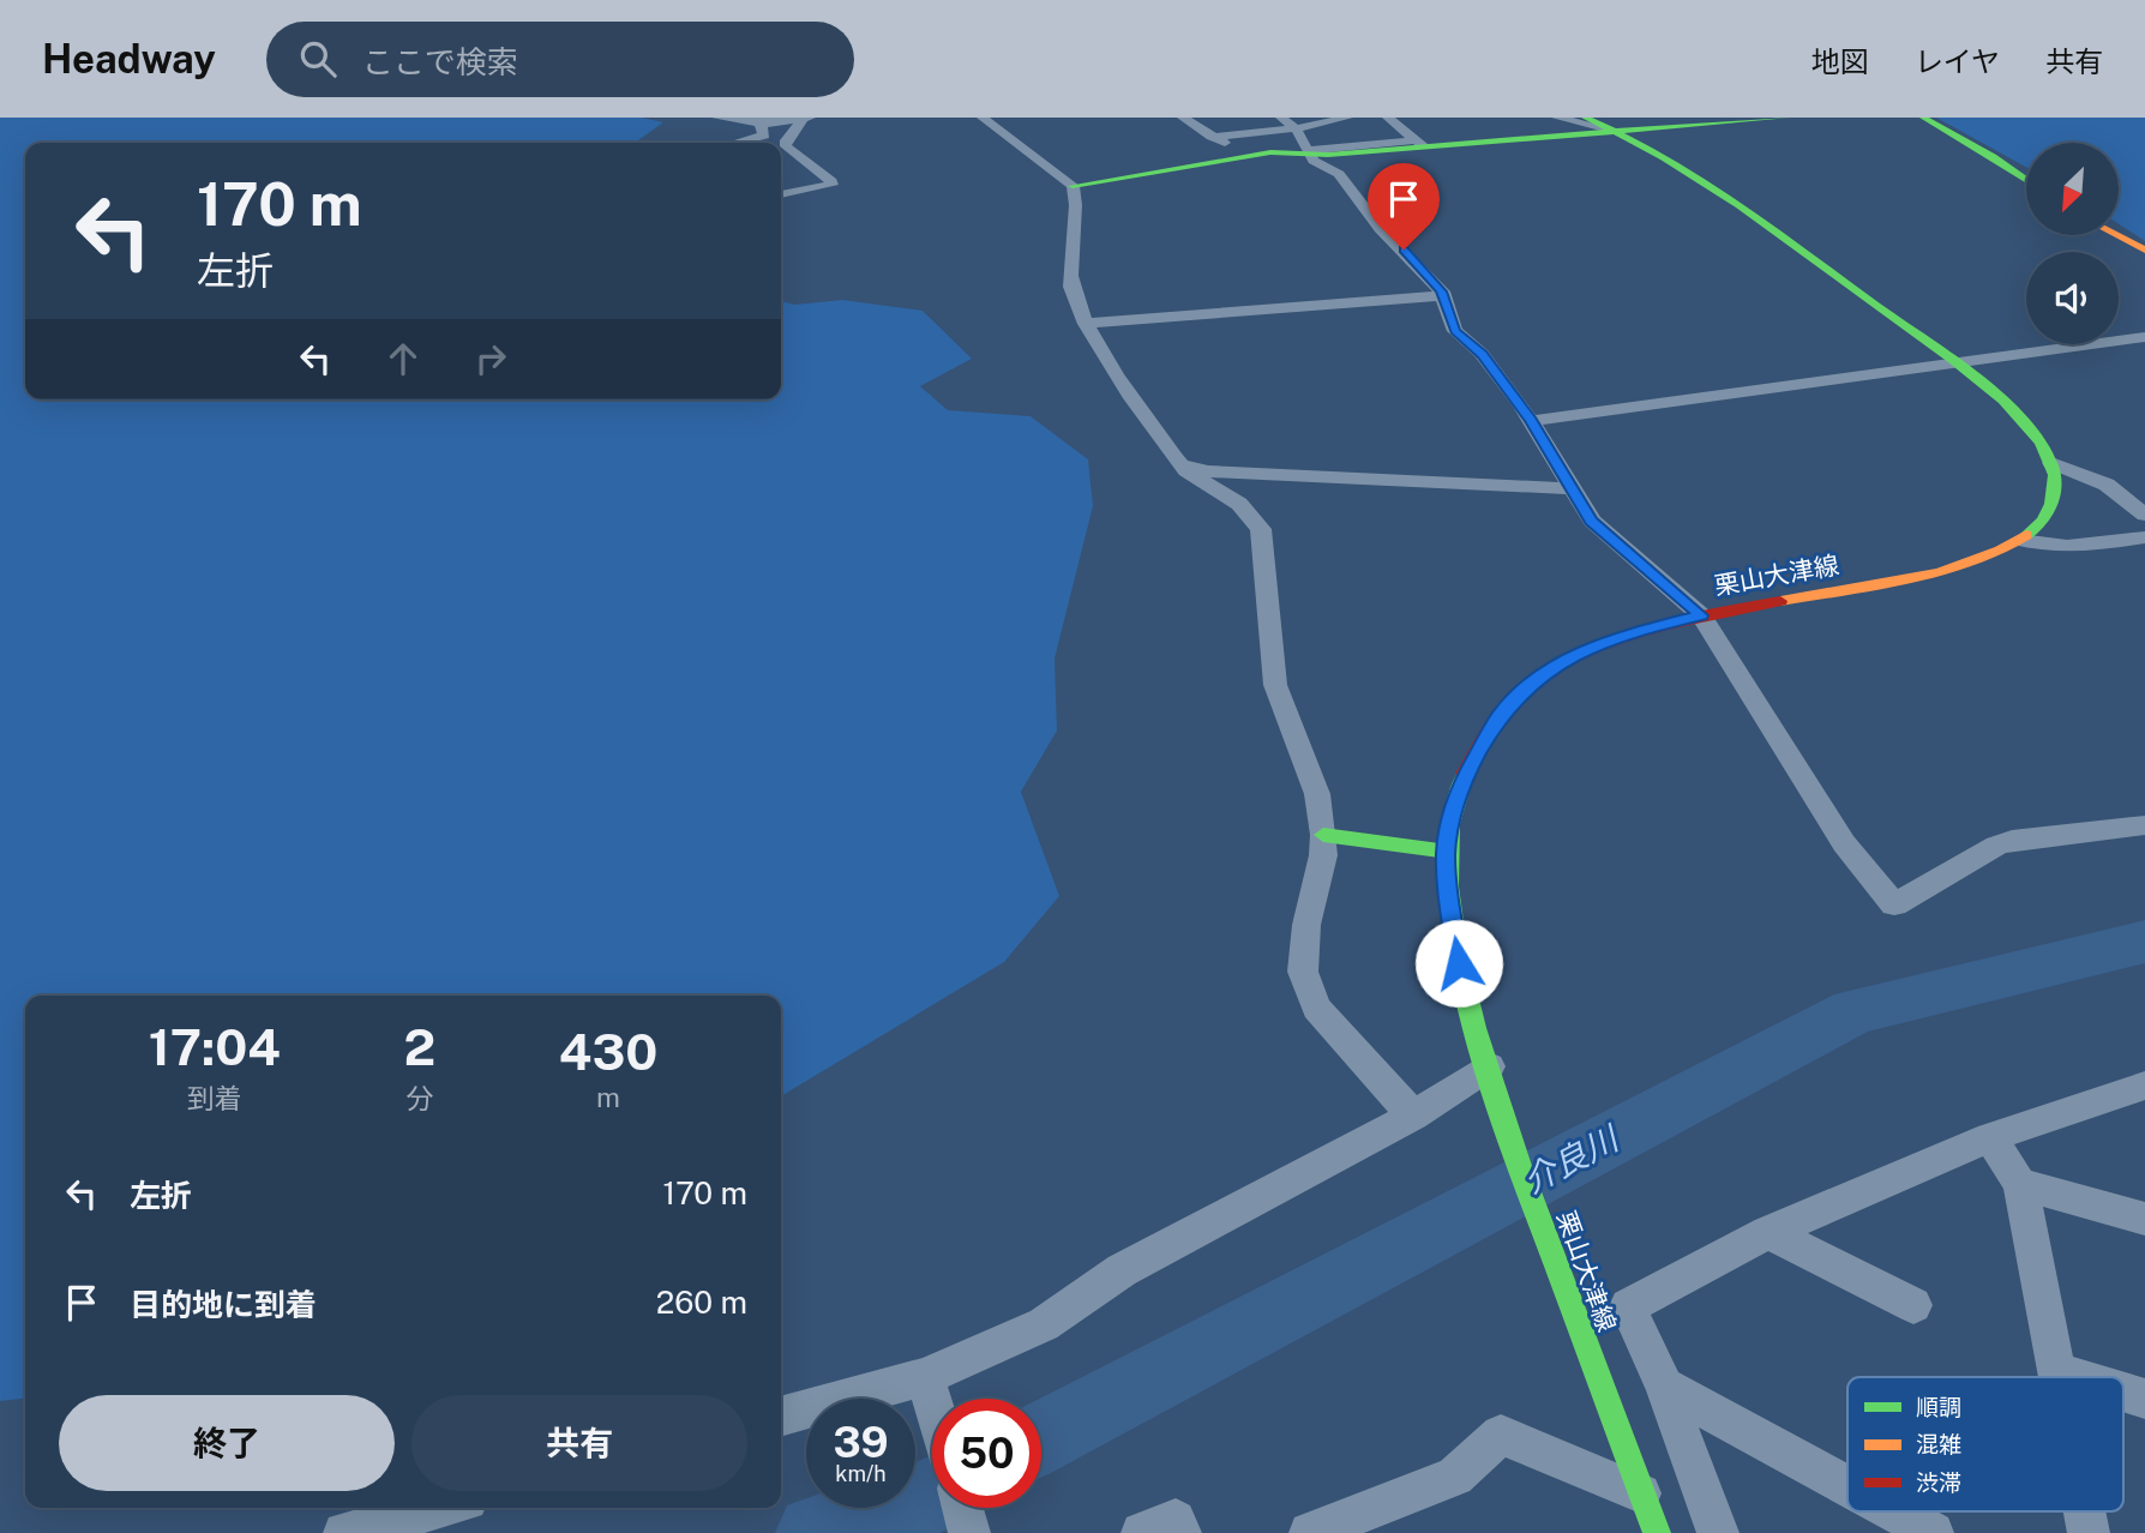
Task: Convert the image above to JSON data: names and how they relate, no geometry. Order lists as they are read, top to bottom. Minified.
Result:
{"streets":{"main road":["栗山大津線"]},"water":["介良川"],"legend":["順調","混雑","渋滞"],"north":"bottom left","page":{"header":"Headway","search":"ここで検索","nav":["地図","レイヤ","共有"],"turn":["170 m","左折"],"eta":["17:04","到着","2","分","430","m"],"list":[{"name":"左折","value":"170 m"},{"name":"目的地に到着","value":"260 m"}],"buttons":["終了","共有"],"speed":"39 km/h","limit":"50"}}
